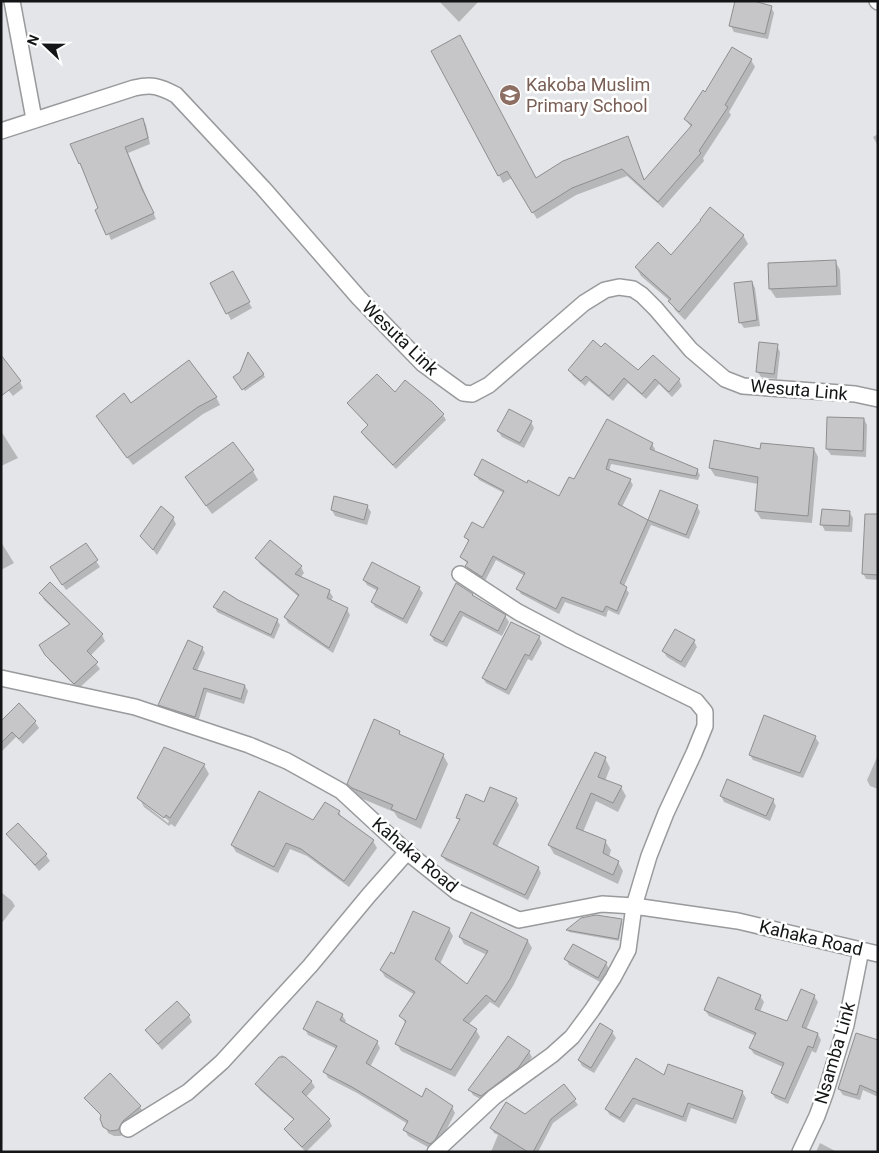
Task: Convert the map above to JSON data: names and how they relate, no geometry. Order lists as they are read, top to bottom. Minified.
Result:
{"streets":{"street":["Wesuta Link","Kahaka Road","Nsamba Link"]},"crossings":[["Kahaka Road","Nsamba Link"]],"places":{"school or university":["Kakoba Muslim Primary School"]},"north":"left"}
